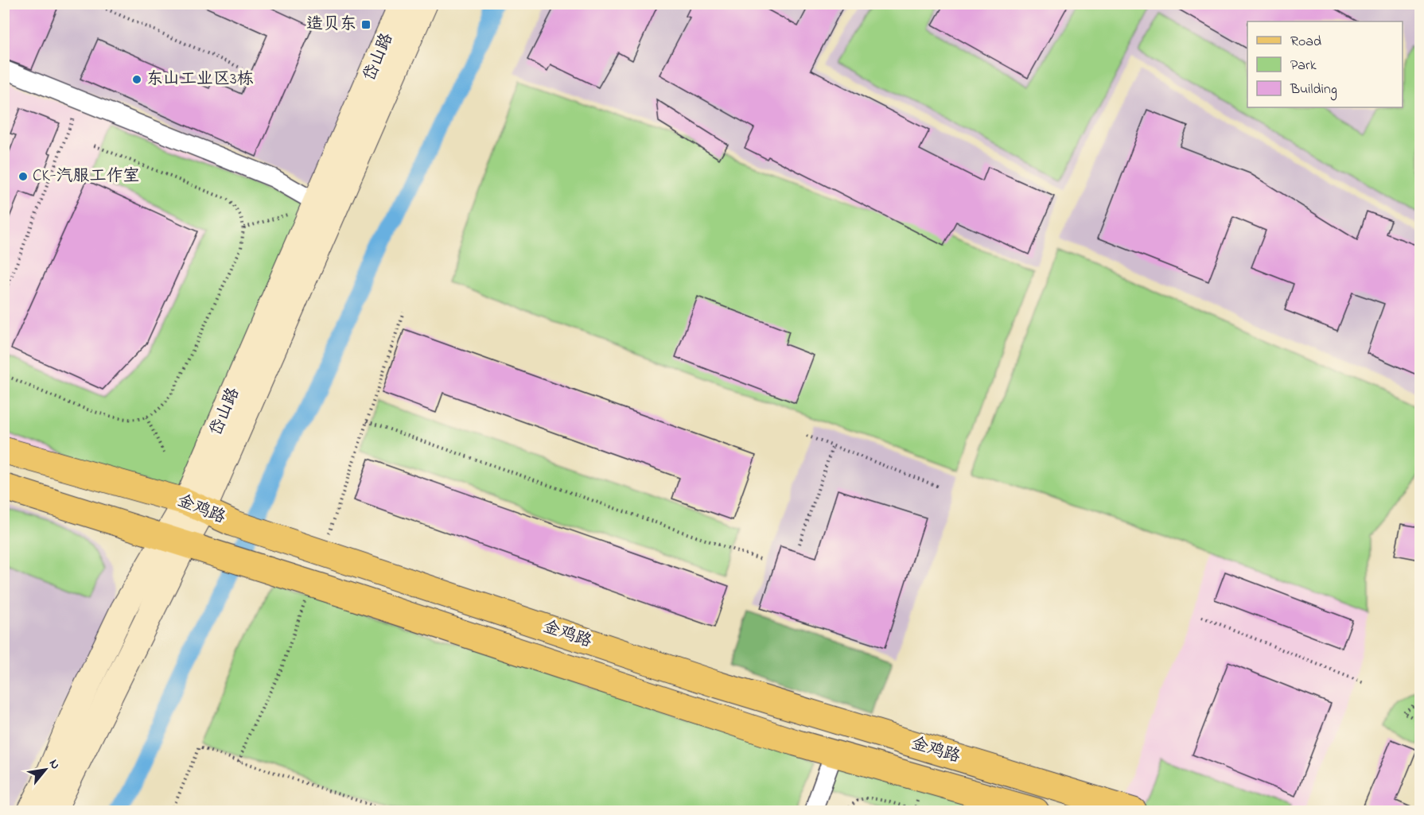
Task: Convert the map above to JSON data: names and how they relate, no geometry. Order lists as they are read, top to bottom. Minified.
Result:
{"streets":{"main road":["金鸡路"],"street":["岱山路"]},"crossings":[["岱山路","金鸡路"]],"places":{"transit":["造贝东"],"other":["东山工业区3栋","CK-汽服工作室"]},"legend":["Road","Park","Building"],"north":"top right"}
